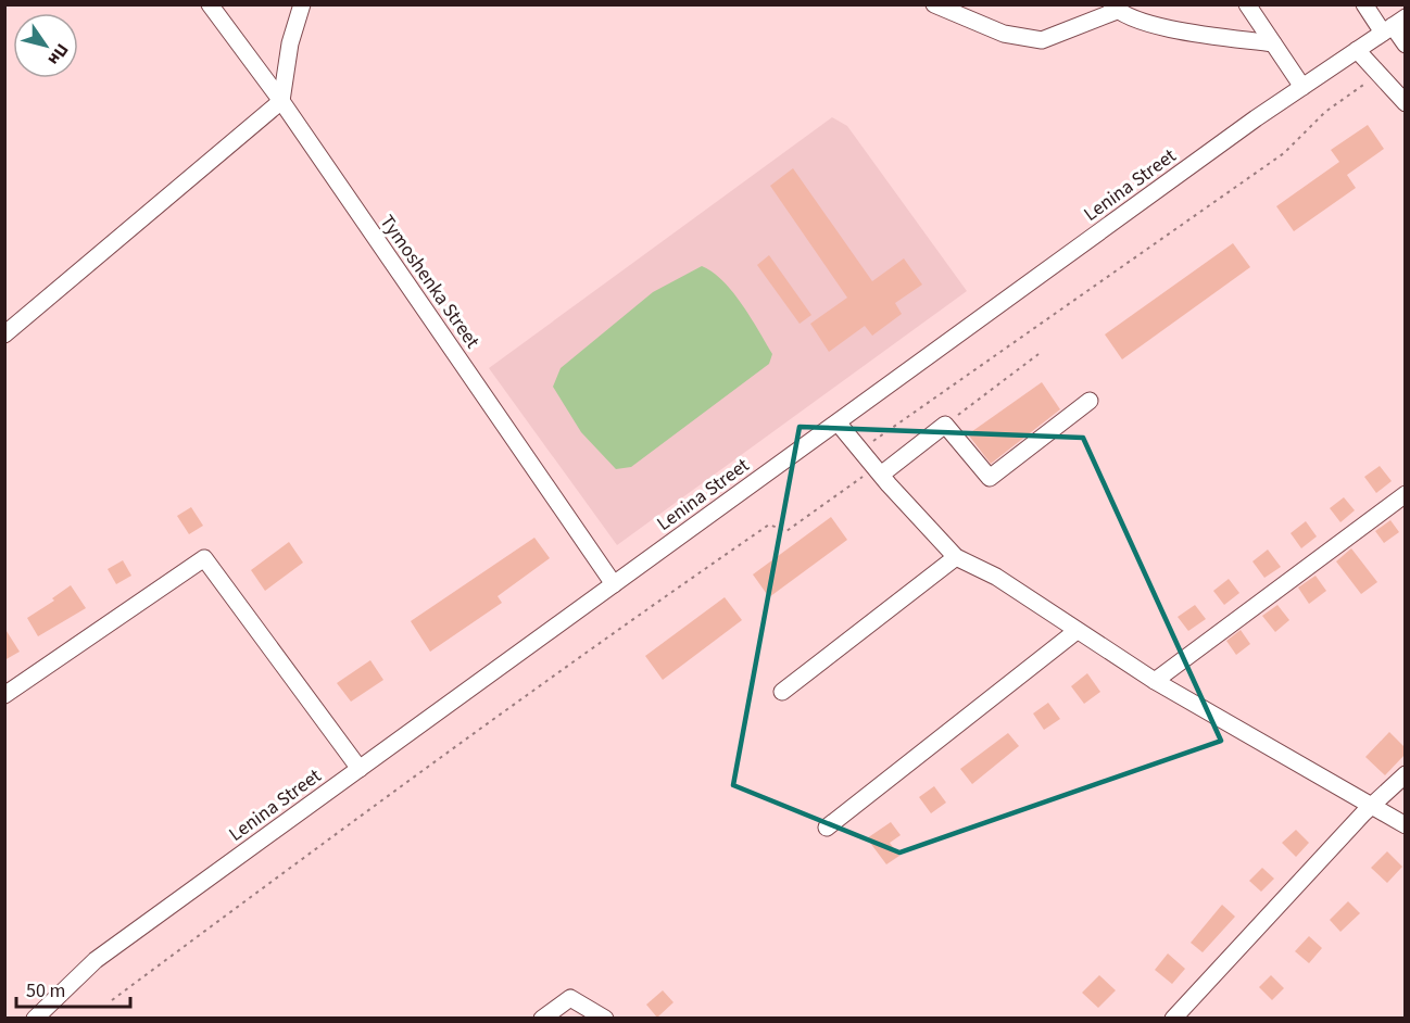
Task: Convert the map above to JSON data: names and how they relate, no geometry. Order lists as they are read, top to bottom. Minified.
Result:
{"streets":{"street":["Lenina Street","Tymoshenka Street"]},"crossings":[["Lenina Street","Tymoshenka Street"]],"scale_bar":"50 m","north":"bottom right"}
